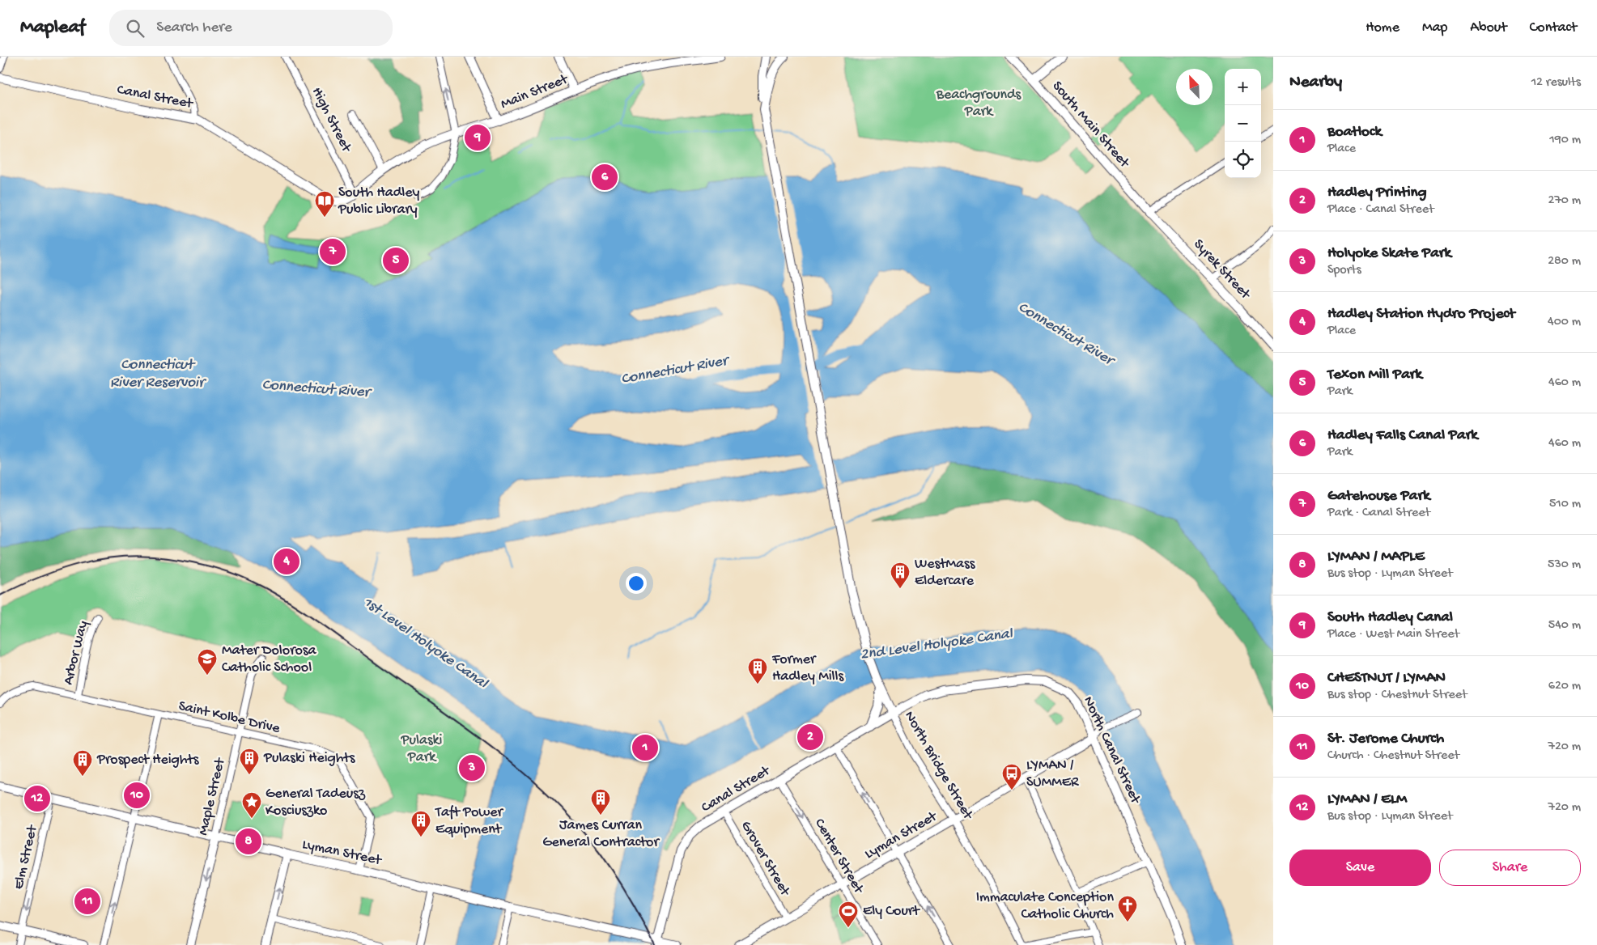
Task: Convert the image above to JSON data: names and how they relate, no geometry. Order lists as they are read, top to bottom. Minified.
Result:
{"streets":{"main road":["Main Street","Canal Street","South Main Street","Syrek Street","North Canal Street","North Bridge Street","Maple Street","Lyman Street"],"street":["High Street","Arbor Way","Saint Kolbe Drive","Center Street","Elm Street","Grover Street"]},"crossings":[["Main Street","Canal Street"],["Canal Street","High Street"],["Canal Street","North Canal Street"],["Canal Street","North Bridge Street"],["Canal Street","Lyman Street"],["Canal Street","Center Street"],["Canal Street","Grover Street"],["South Main Street","Syrek Street"],["Arbor Way","Saint Kolbe Drive"],["Saint Kolbe Drive","Maple Street"],["Saint Kolbe Drive","Lyman Street"],["North Canal Street","North Bridge Street"],["North Canal Street","Lyman Street"],["North Bridge Street","Lyman Street"],["Maple Street","Lyman Street"],["Lyman Street","Center Street"],["Lyman Street","Elm Street"],["Lyman Street","Grover Street"]],"one_way":["Maple Street","Center Street","Elm Street"],"water":["Connecticut River","Connecticut River Reservoir","1st Level Holyoke Canal","2nd Level Holyoke Canal"],"parks":["Beachgrounds Park","Pulaski Park"],"places":{"library":["South Hadley Public Library"],"building":["WestMass Eldercare","Former Hadley Mills","Pulaski Heights","Prospect Heights","James Curran General Contractor","Taft Power Equipment"],"school or university":["Mater Dolorosa Catholic School"],"bus stop":["LYMAN / SUMMER"],"place":["General Tadeusz Kosciuszko"],"church":["Immaculate Conception Catholic Church"],"sports":["Ely Court"]},"north":"top left","page":{"header":"Mapleaf","search":"Search here","nav":["Home","Map","About","Contact"],"heading":["Nearby","12 results"],"map_buttons":["+","−"],"list":[{"mark":"1","name":"Boatlock","note":"Place","value":"190 m"},{"mark":"2","name":"Hadley Printing","note":"Place · Canal Street","value":"270 m"},{"mark":"3","name":"Holyoke Skate Park","note":"Sports","value":"280 m"},{"mark":"4","name":"Hadley Station Hydro Project","note":"Place","value":"400 m"},{"mark":"5","name":"Texon Mill Park","note":"Park","value":"460 m"},{"mark":"6","name":"Hadley Falls Canal Park","note":"Park","value":"460 m"},{"mark":"7","name":"Gatehouse Park","note":"Park · Canal Street","value":"510 m"},{"mark":"8","name":"LYMAN / MAPLE","note":"Bus stop · Lyman Street","value":"530 m"},{"mark":"9","name":"South Hadley Canal","note":"Place · West Main Street","value":"540 m"},{"mark":"10","name":"CHESTNUT / LYMAN","note":"Bus stop · Chestnut Street","value":"620 m"},{"mark":"11","name":"St. Jerome Church","note":"Church · Chestnut Street","value":"720 m"},{"mark":"12","name":"LYMAN / ELM","note":"Bus stop · Lyman Street","value":"720 m"}],"pins":["9","6","7","5","4","2","1","3","10","12","8","11"],"buttons":["Save","Share"]}}
